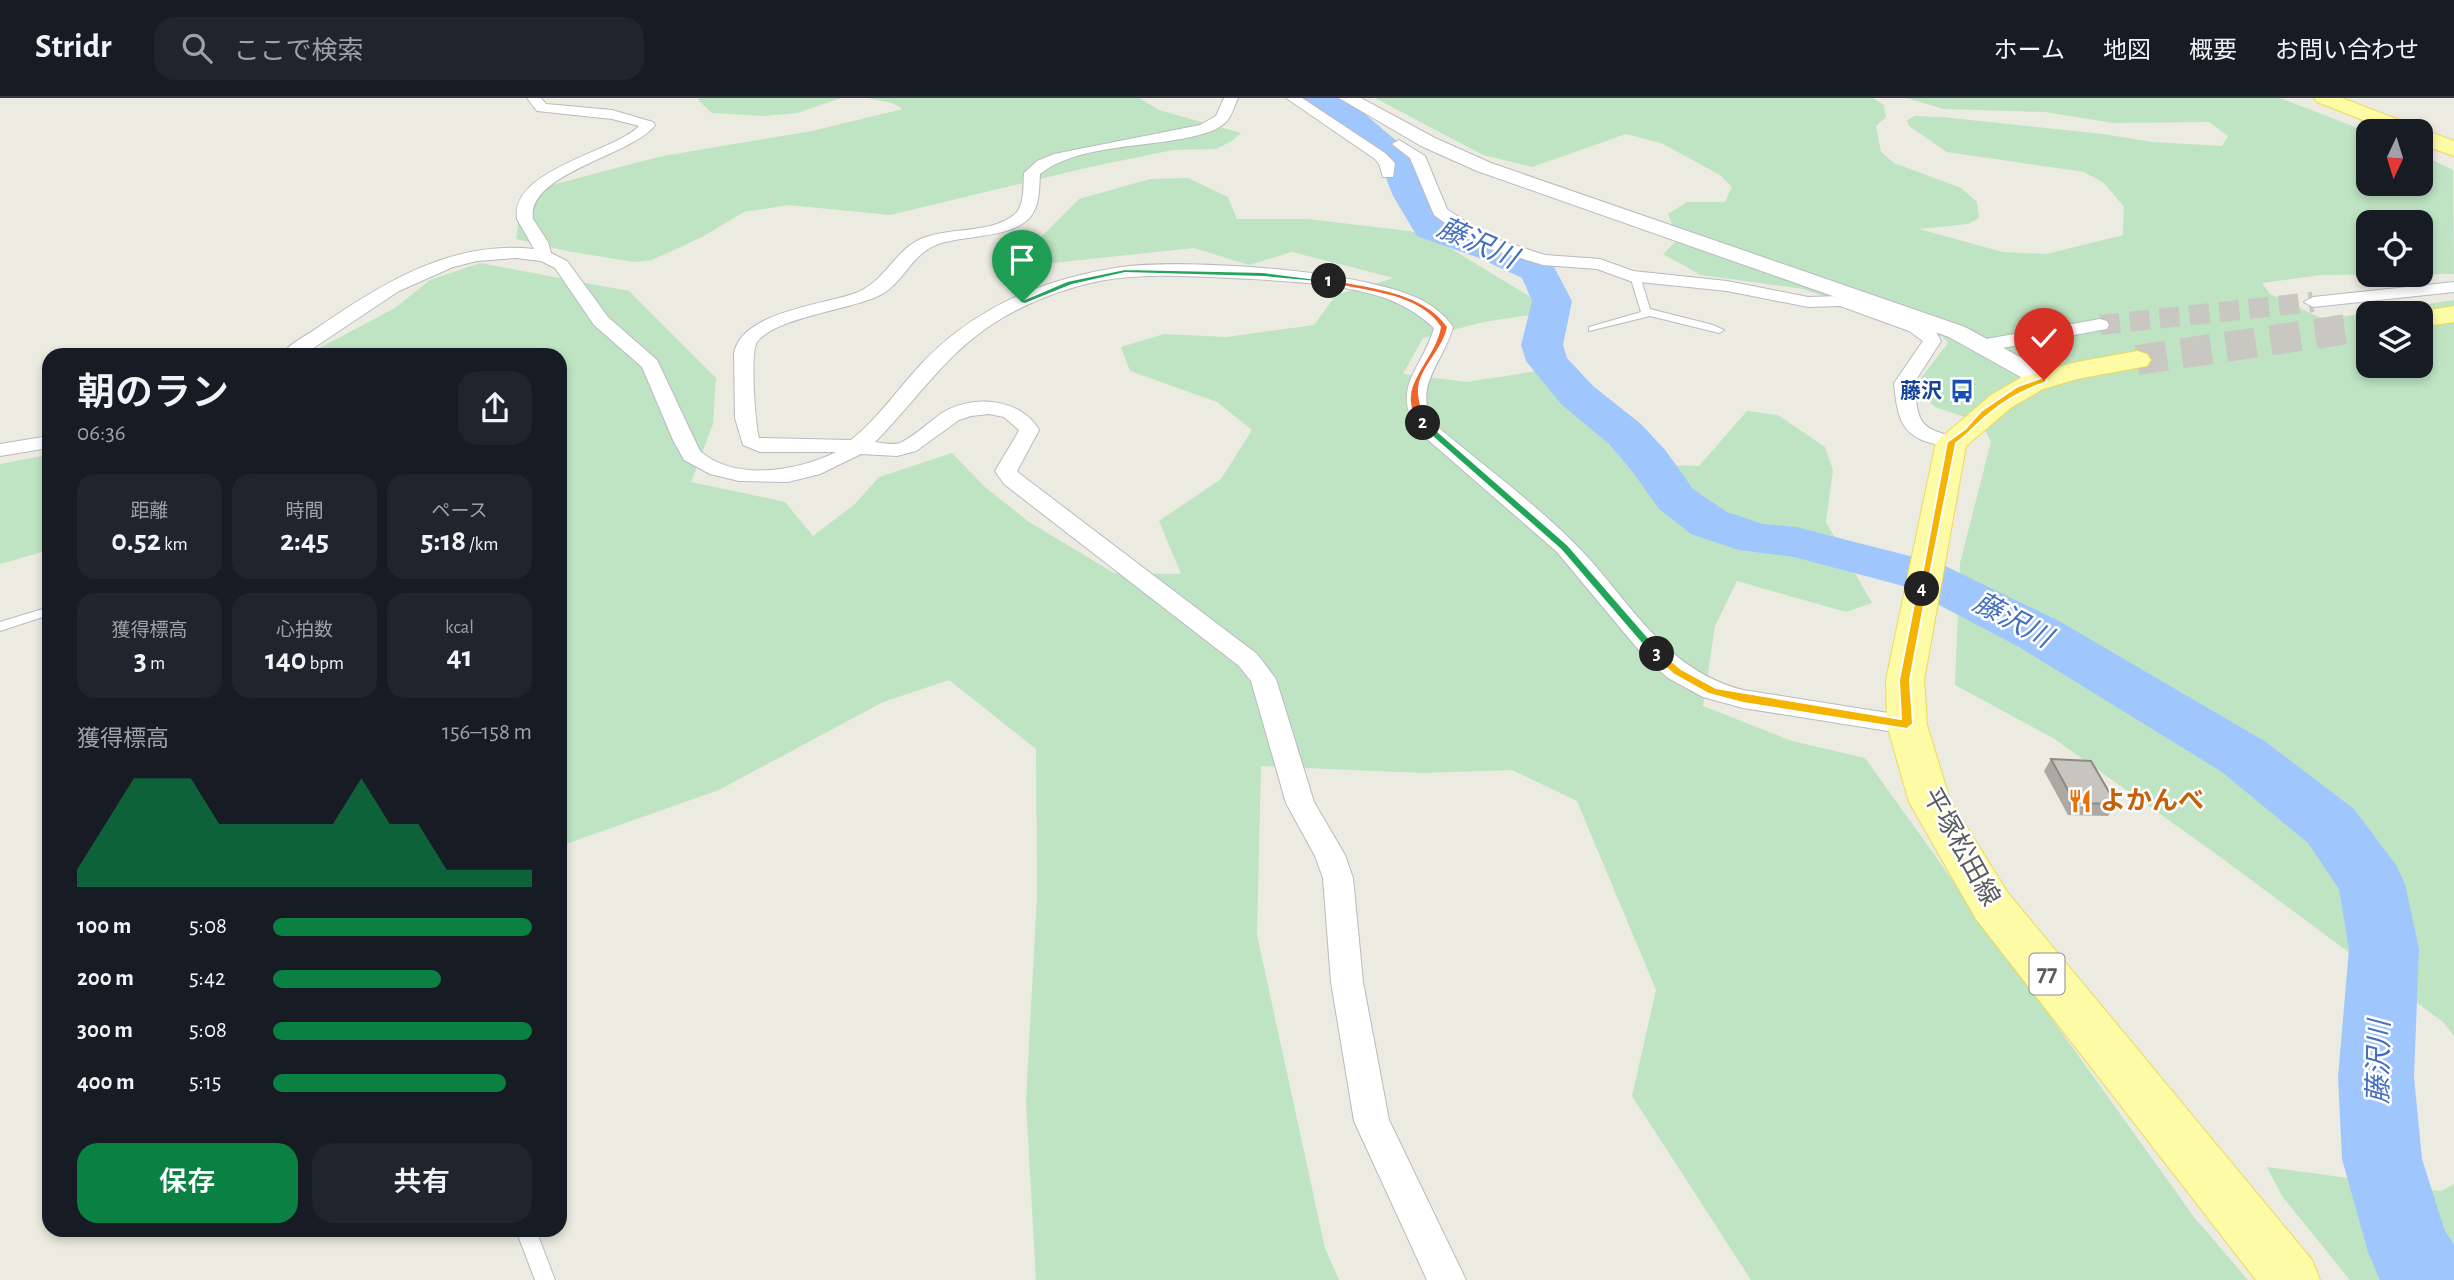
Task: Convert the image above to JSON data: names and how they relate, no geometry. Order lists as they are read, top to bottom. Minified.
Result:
{"streets":{"main road":["平塚松田線","77"]},"water":["藤沢川"],"places":{"bus stop":["藤沢"],"restaurant":["よかんべ"]},"north":"bottom","page":{"header":"Stridr","search":"ここで検索","nav":["ホーム","地図","概要","お問い合わせ"],"pins":["1","2","4","3"],"heading":["朝のラン","06:36"],"stats":[["距離","0.52 km"],["時間","2:45"],["ペース","5:18 /km"],["獲得標高","3 m"],["心拍数","140 bpm"],["kcal","41"]],"chart":["獲得標高","156–158 m"],"list":[{"name":"100 m","note":"5:08"},{"name":"200 m","note":"5:42"},{"name":"300 m","note":"5:08"},{"name":"400 m","note":"5:15"}],"buttons":["保存","共有"]}}
